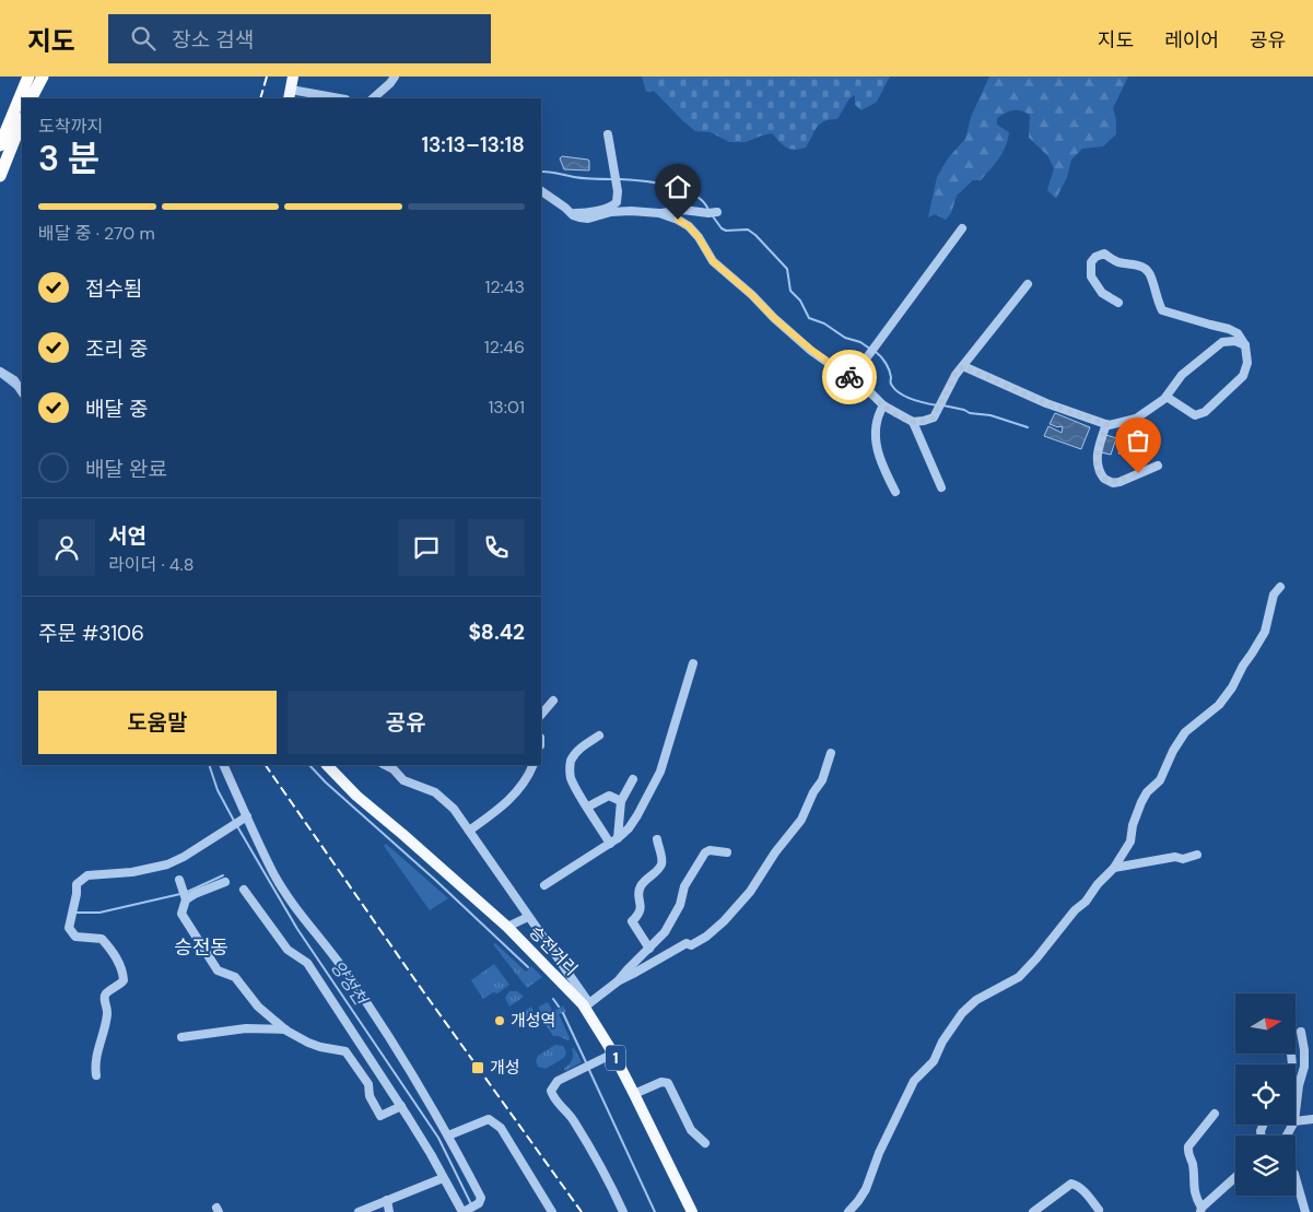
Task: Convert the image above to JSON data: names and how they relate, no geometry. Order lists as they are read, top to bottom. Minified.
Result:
{"streets":{"main road":["승전거리","1"]},"districts":["승전동"],"water":["양성천"],"places":{"other":["개성역"],"transit":["개성"]},"north":"right","page":{"header":"지도","search":"장소 검색","nav":["지도","레이어","공유"],"heading":["3 분","도착까지","13:13–13:18"],"panel":["서연","라이더 · 4.8","주문 #3106","$8.42"],"bar":"배달 중 · 270 m","list":[["접수됨","12:43"],["조리 중","12:46"],["배달 중","13:01"],"배달 완료"],"buttons":["도움말","공유"]}}
